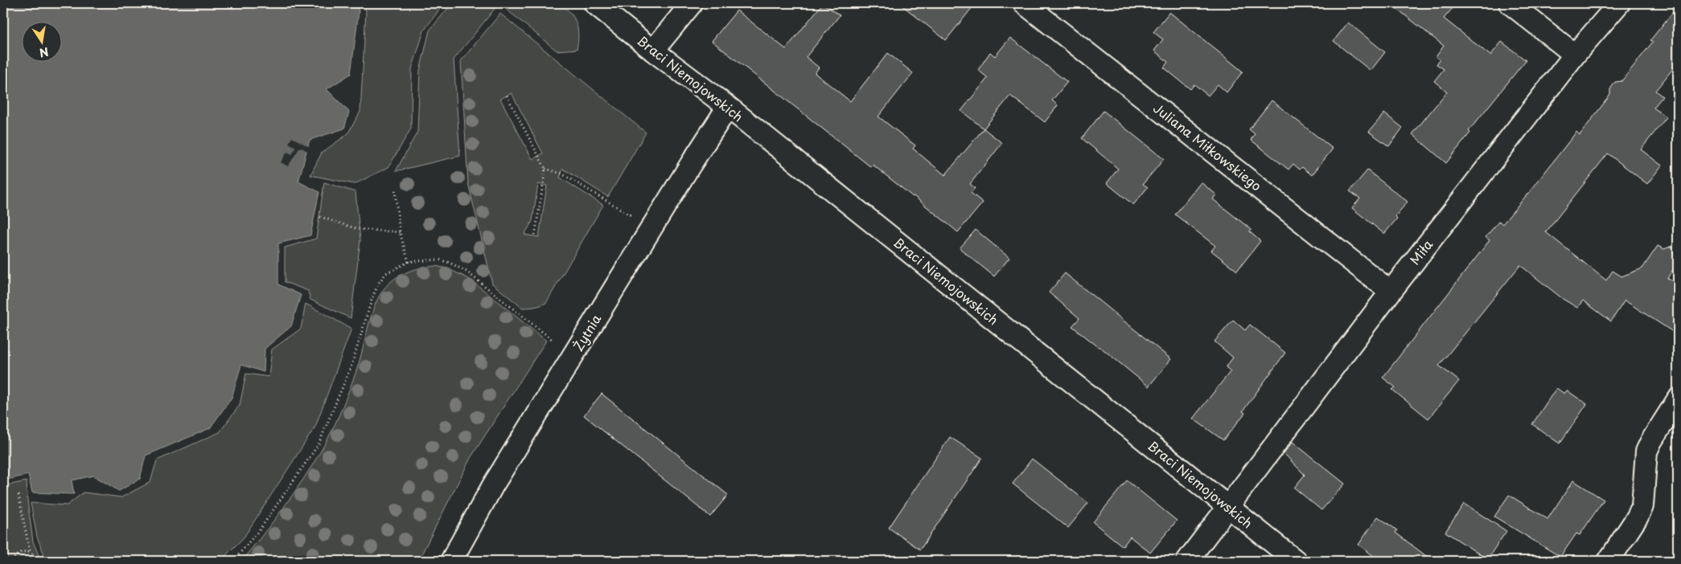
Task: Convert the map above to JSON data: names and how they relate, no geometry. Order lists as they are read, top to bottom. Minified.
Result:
{"streets":{"street":["Braci Niemojowskich","Juliana Miłkowskiego","Miła","Żytnia"]},"crossings":[["Braci Niemojowskich","Miła"],["Braci Niemojowskich","Żytnia"],["Juliana Miłkowskiego","Miła"]],"north":"bottom"}
